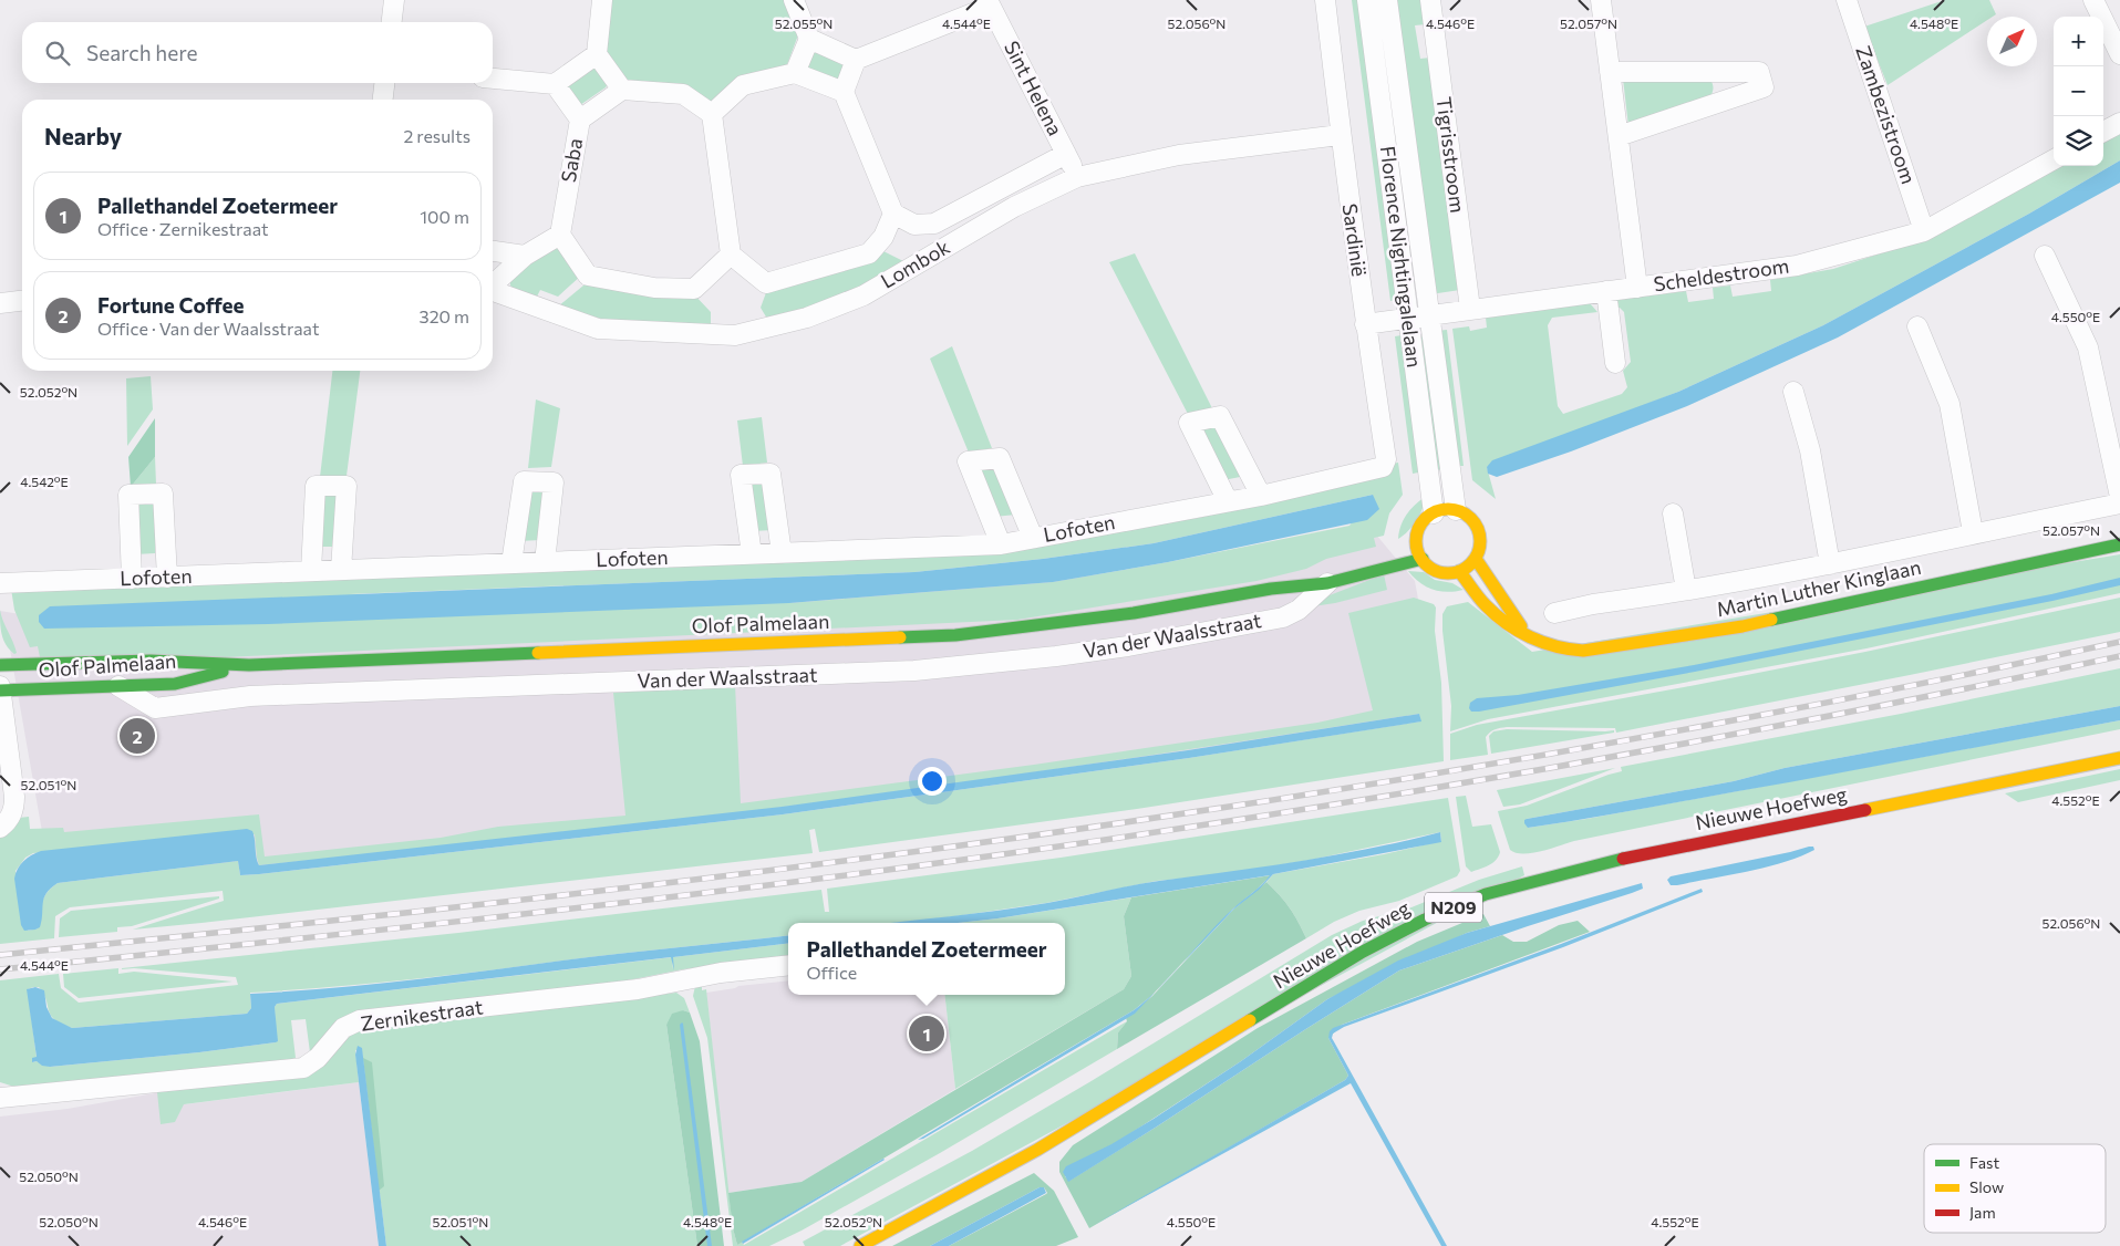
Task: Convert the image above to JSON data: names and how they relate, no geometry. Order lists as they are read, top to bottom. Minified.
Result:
{"streets":{"street":["Sint Helena","Zambezistroom","Tigrisstroom","Saba","Sardinië","Florence Nightingalelaan","Lombok","Scheldestroom","Lofoten","Martin Luther Kinglaan","Olof Palmelaan","Van der Waalsstraat","Nieuwe Hoefweg","N209","Zernikestraat"]},"crossings":[["Sint Helena","Lombok"],["Zambezistroom","Scheldestroom"],["Tigrisstroom","Scheldestroom"],["Saba","Lombok"],["Sardinië","Lombok"],["Sardinië","Scheldestroom"],["Sardinië","Lofoten"],["Florence Nightingalelaan","Scheldestroom"],["Florence Nightingalelaan","Martin Luther Kinglaan"],["Florence Nightingalelaan","Olof Palmelaan"],["Martin Luther Kinglaan","Olof Palmelaan"],["Olof Palmelaan","Van der Waalsstraat"]],"legend":["Fast","Slow","Jam"],"north":"top right","page":{"map_buttons":["+","−"],"search":"Search here","heading":["Nearby","2 results"],"list":[{"mark":"1","name":"Pallethandel Zoetermeer","note":"Office · Zernikestraat","value":"100 m"},{"mark":"2","name":"Fortune Coffee","note":"Office · Van der Waalsstraat","value":"320 m"}],"pins":["2","1"],"popup":["Pallethandel Zoetermeer","Office"]},"coordinates":["52.057°N","52.055°N","4.544°E","52.056°N","4.546°E","4.548°E","4.550°E","52.052°N","4.542°E","52.051°N","4.552°E","52.050°N"]}
